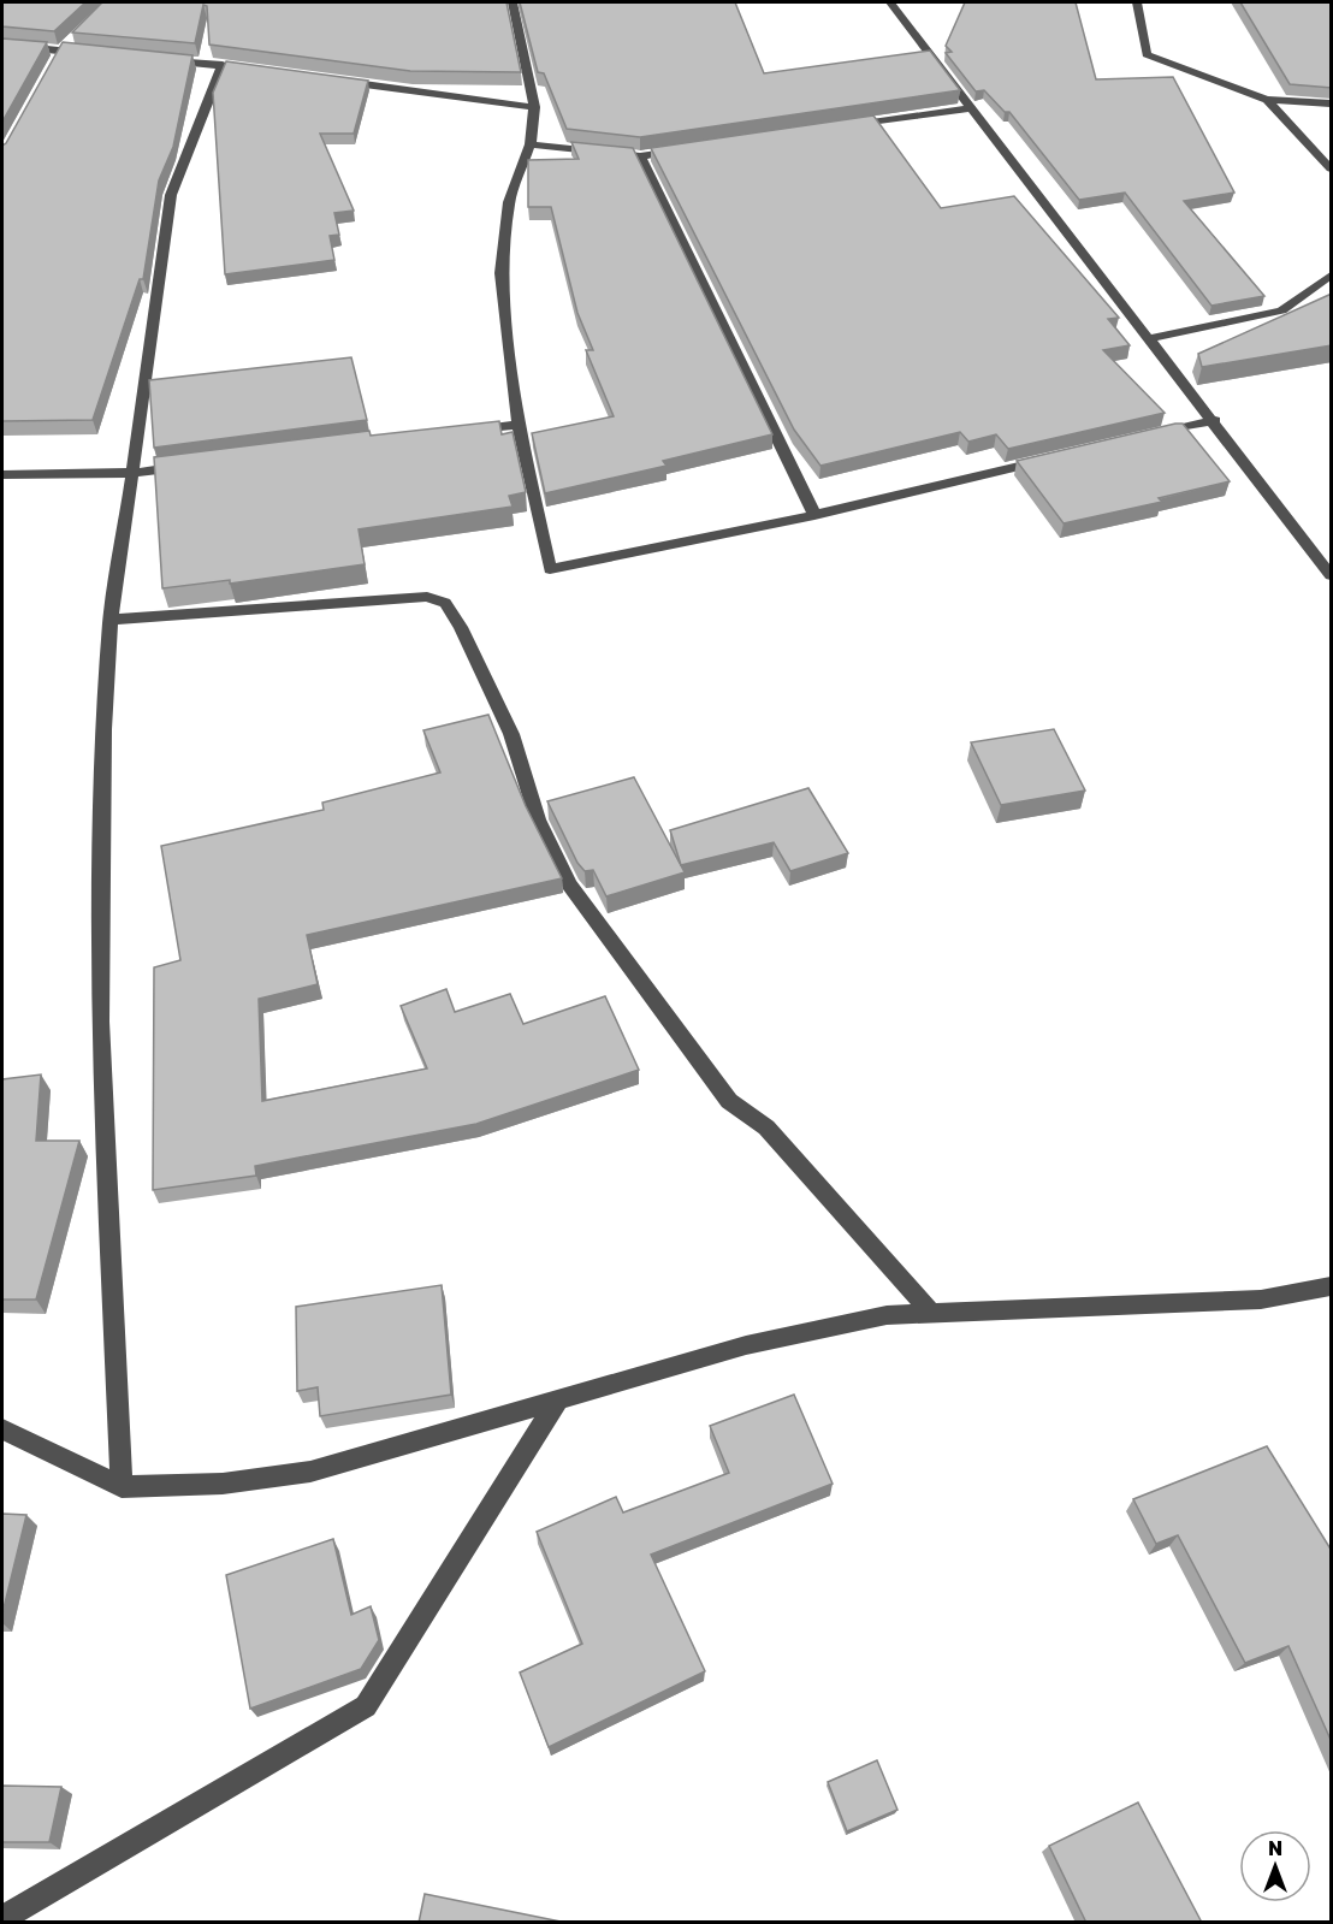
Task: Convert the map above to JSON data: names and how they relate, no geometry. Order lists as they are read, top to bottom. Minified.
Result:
{"north":"top"}
